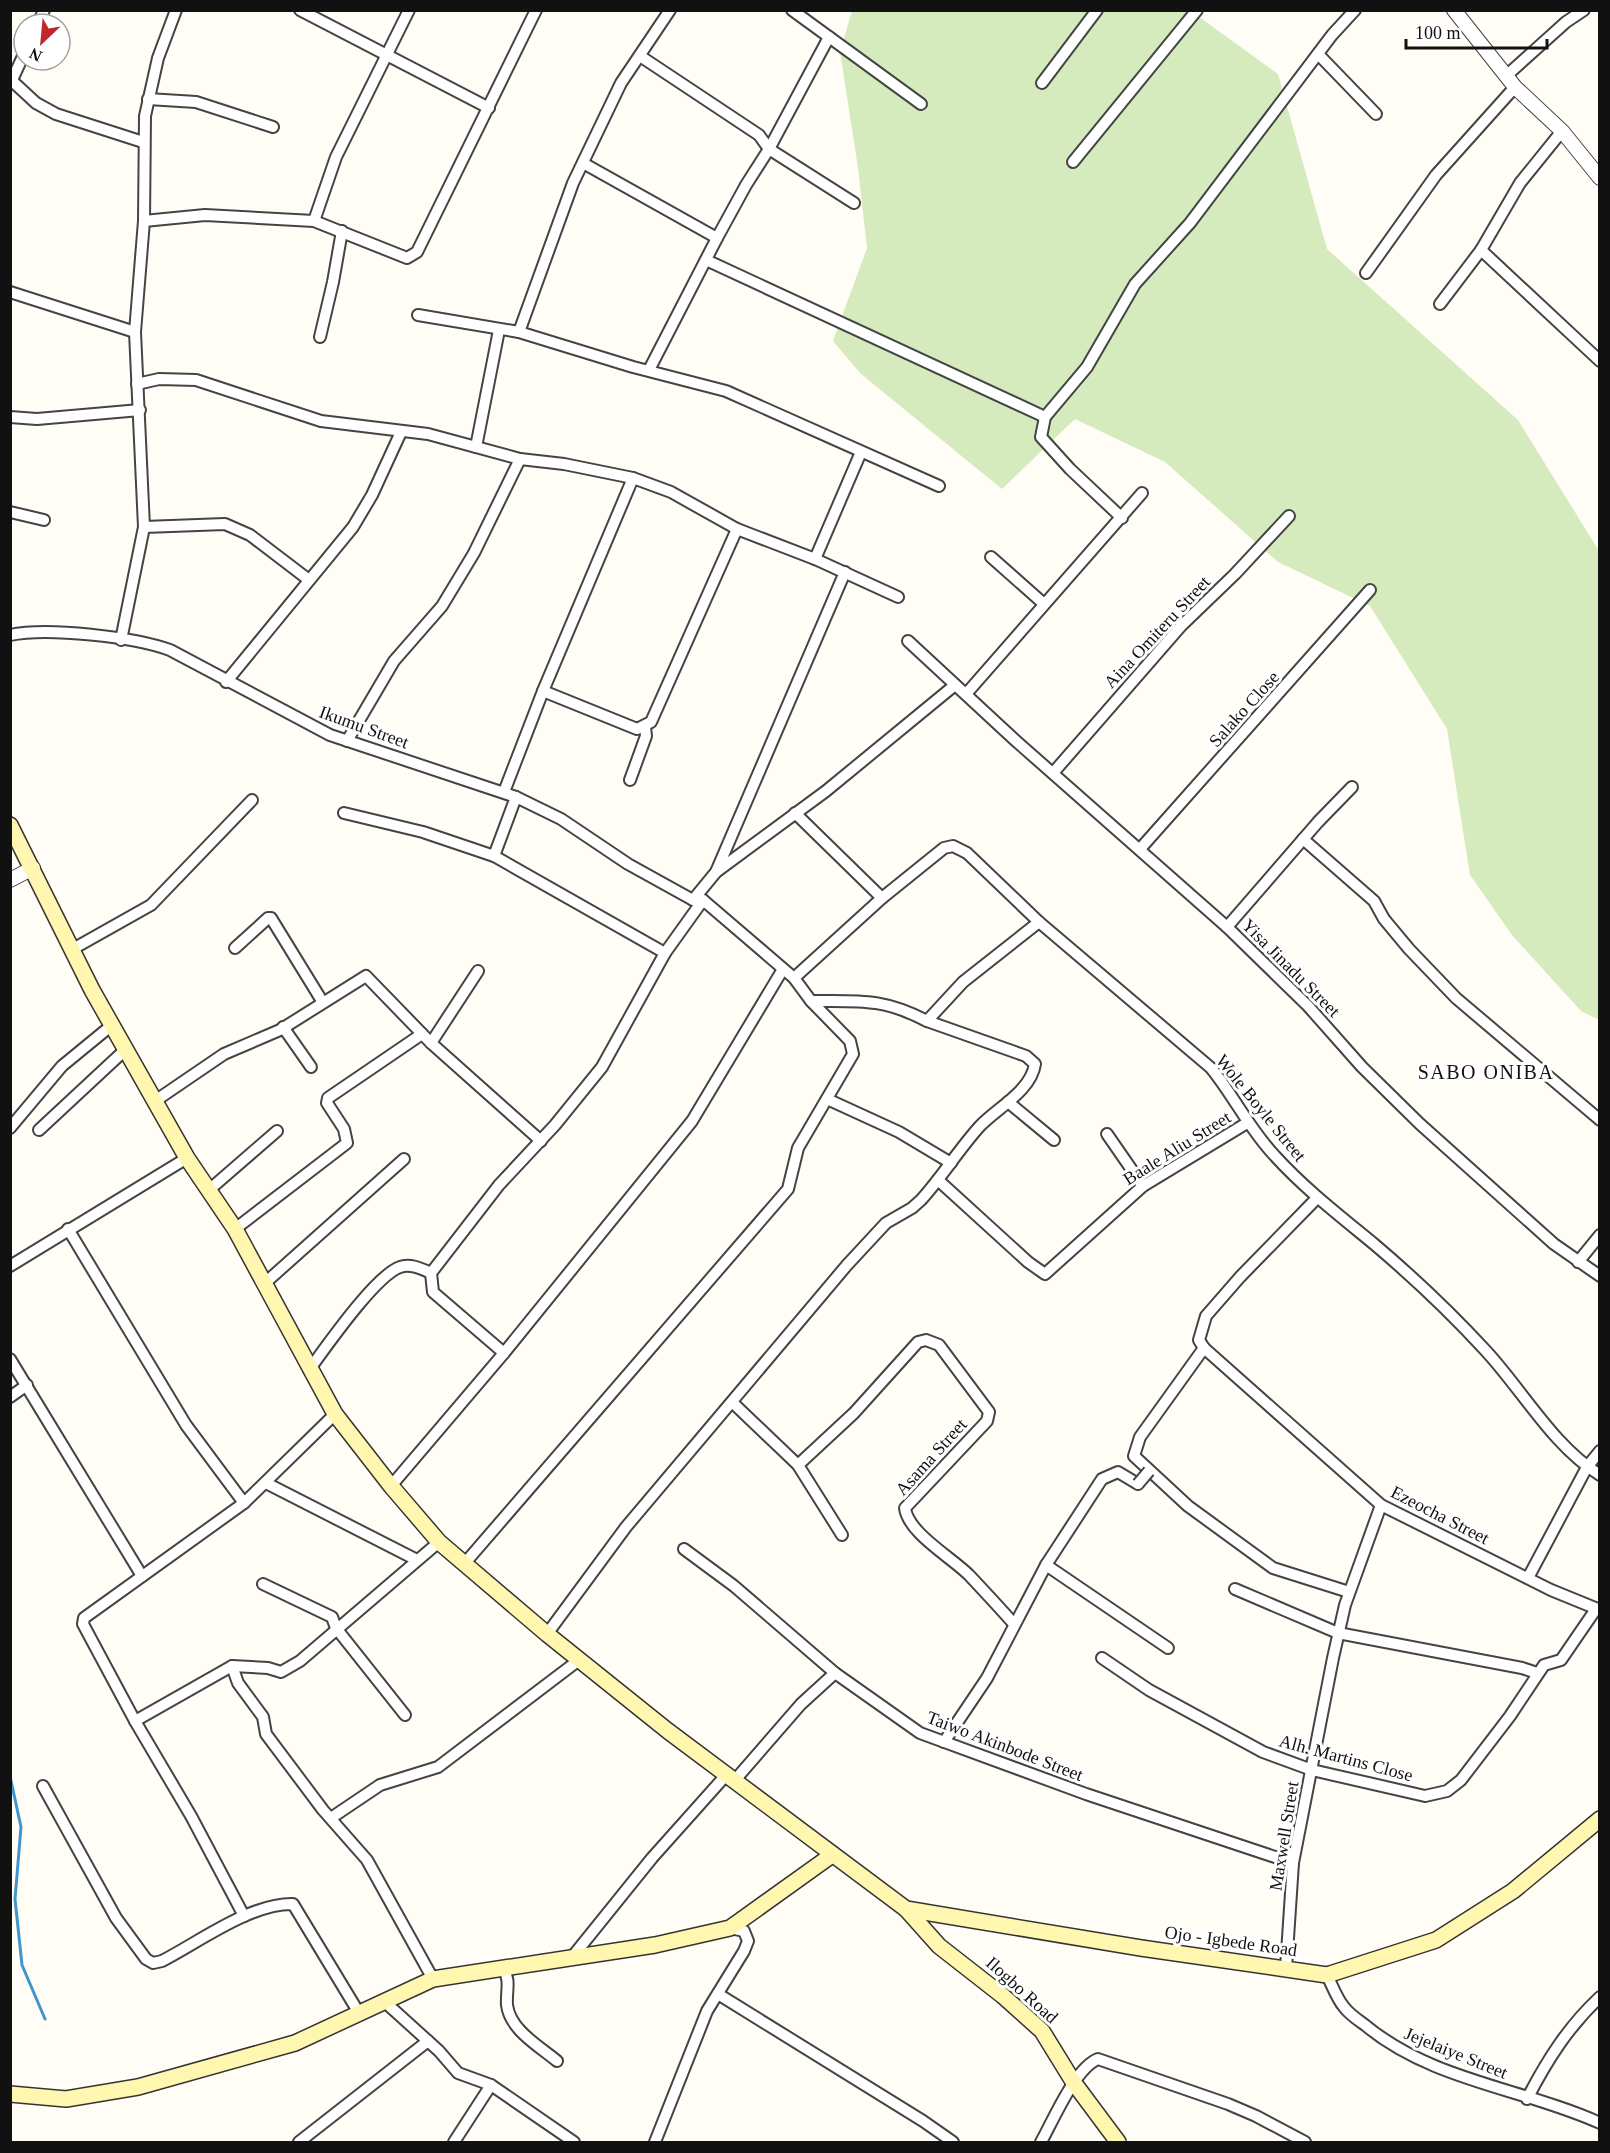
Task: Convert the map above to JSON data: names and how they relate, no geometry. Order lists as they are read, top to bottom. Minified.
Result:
{"streets":{"main road":["Ojo - Igbede Road","Ilogbo Road"],"street":["Aina Omiteru Street","Salako Close","Ikumu Street","Yisa Jinadu Street","Wole Boyle Street","Baale Aliu Street","Asama Street","Ezeocha Street","Taiwo Akinbode Street","Alh. Martins Close","Maxwell Street","Jejelaiye Street"]},"crossings":[["Aina Omiteru Street","Yisa Jinadu Street"],["Salako Close","Yisa Jinadu Street"],["Ikumu Street","Wole Boyle Street"],["Wole Boyle Street","Baale Aliu Street"],["Ezeocha Street","Maxwell Street"],["Taiwo Akinbode Street","Maxwell Street"],["Alh. Martins Close","Maxwell Street"],["Maxwell Street","Ojo - Igbede Road"],["Ojo - Igbede Road","Ilogbo Road"],["Ojo - Igbede Road","Jejelaiye Street"]],"districts":["SABO ONIBA"],"scale_bar":"100 m","north":"bottom left"}
